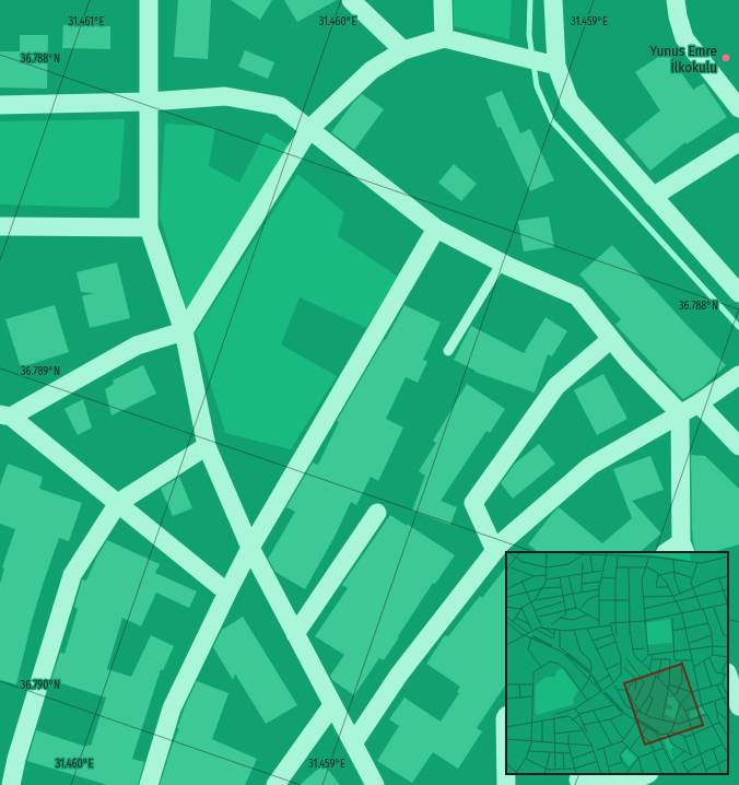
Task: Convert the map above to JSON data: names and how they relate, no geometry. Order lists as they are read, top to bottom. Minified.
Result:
{"places":["Yunus Emre İlkokulu"],"coordinates":["31.461°E","31.460°E","31.459°E","36.788°N","36.789°N","36.790°N"]}
